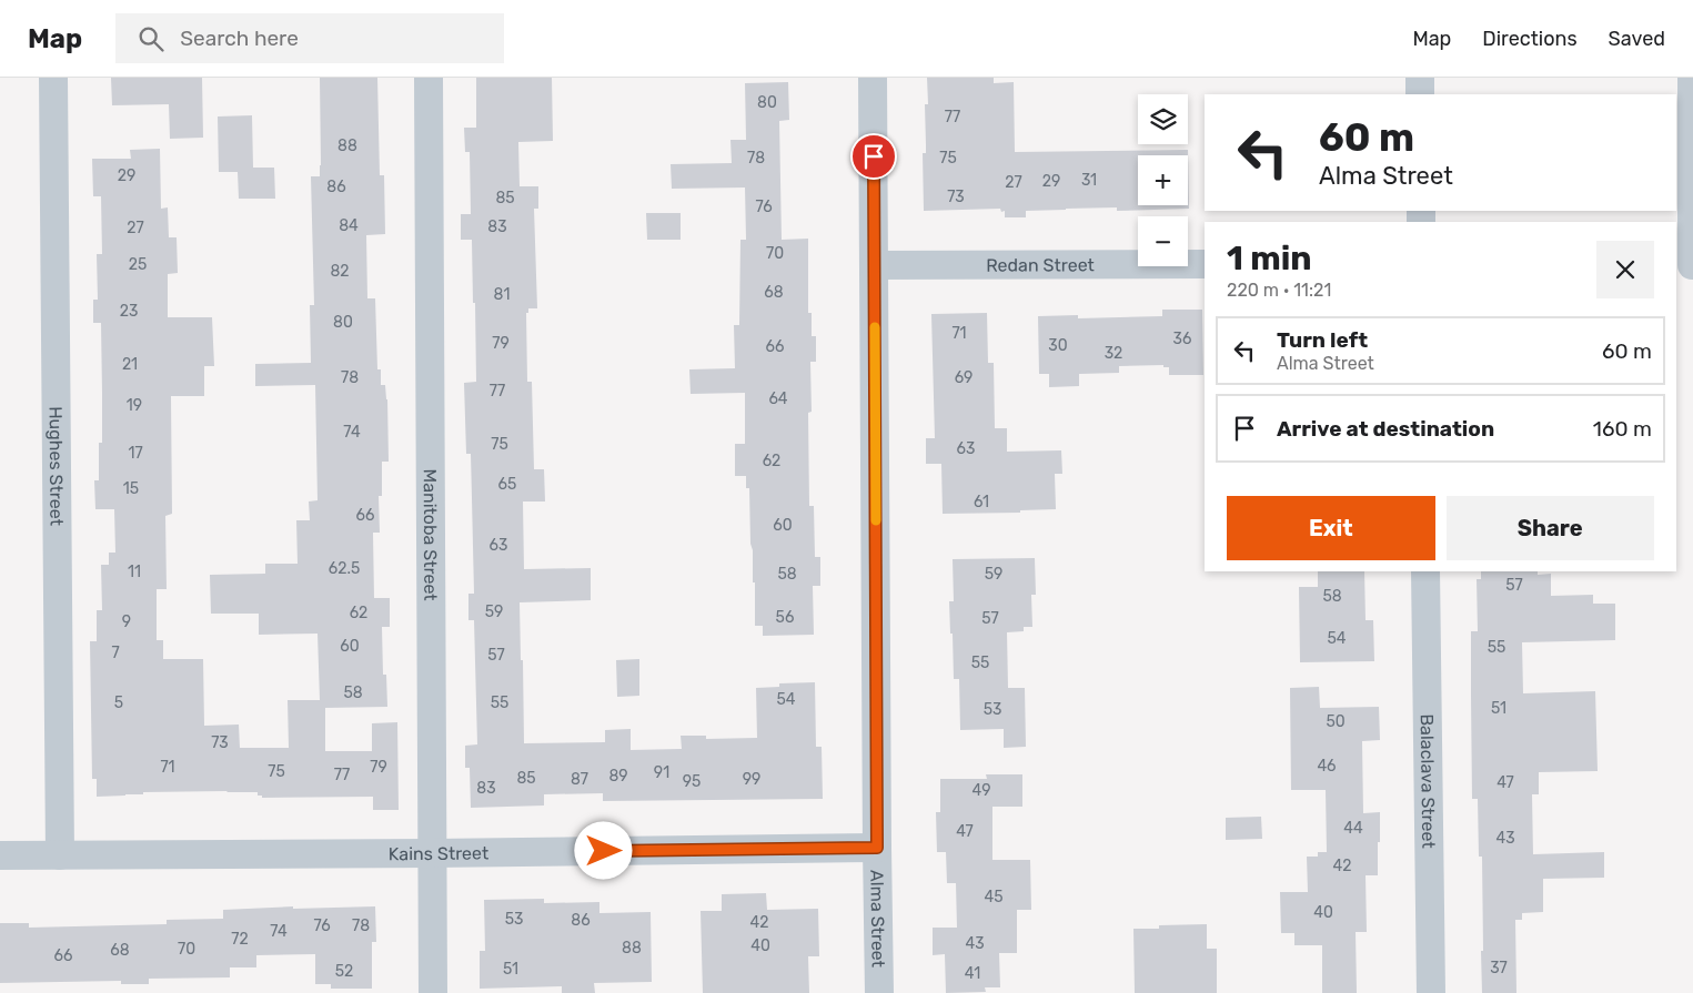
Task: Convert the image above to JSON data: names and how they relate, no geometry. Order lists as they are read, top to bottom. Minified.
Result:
{"streets":{"street":["Redan Street","Hughes Street","Manitoba Street","Balaclava Street","Kains Street","Alma Street"]},"crossings":[["Redan Street","Alma Street"],["Hughes Street","Kains Street"],["Manitoba Street","Kains Street"],["Kains Street","Alma Street"]],"house_numbers":["80","77","88","78","75","29","31","29","27","86","73","85","76","84","83","27","70","25","82","68","81","23","80","71","36","79","30","66","32","21","78","69","77","64","19","74","75","63","17","62","65","15","61","66","60","63","62.5","11","58","59","57","58","59","62","56","57","9","54","60","55","7","57","55","58","54","5","55","51","53","50","73","46","71","79","75","91","77","89","85","87","99","95","47","83","49","44","47","43","42","45","40","53","86","42","76","78","74","72","43","40","88","70","68","66","37","51","52","41"],"page":{"header":"Map","search":"Search here","nav":["Map","Directions","Saved"],"map_buttons":["+","−"],"turn":["60 m","Alma Street"],"heading":["1 min","220 m · 11:21"],"list":[{"name":"Turn left","note":"Alma Street","value":"60 m"},{"name":"Arrive at destination","value":"160 m"}],"buttons":["Exit","Share"]}}
